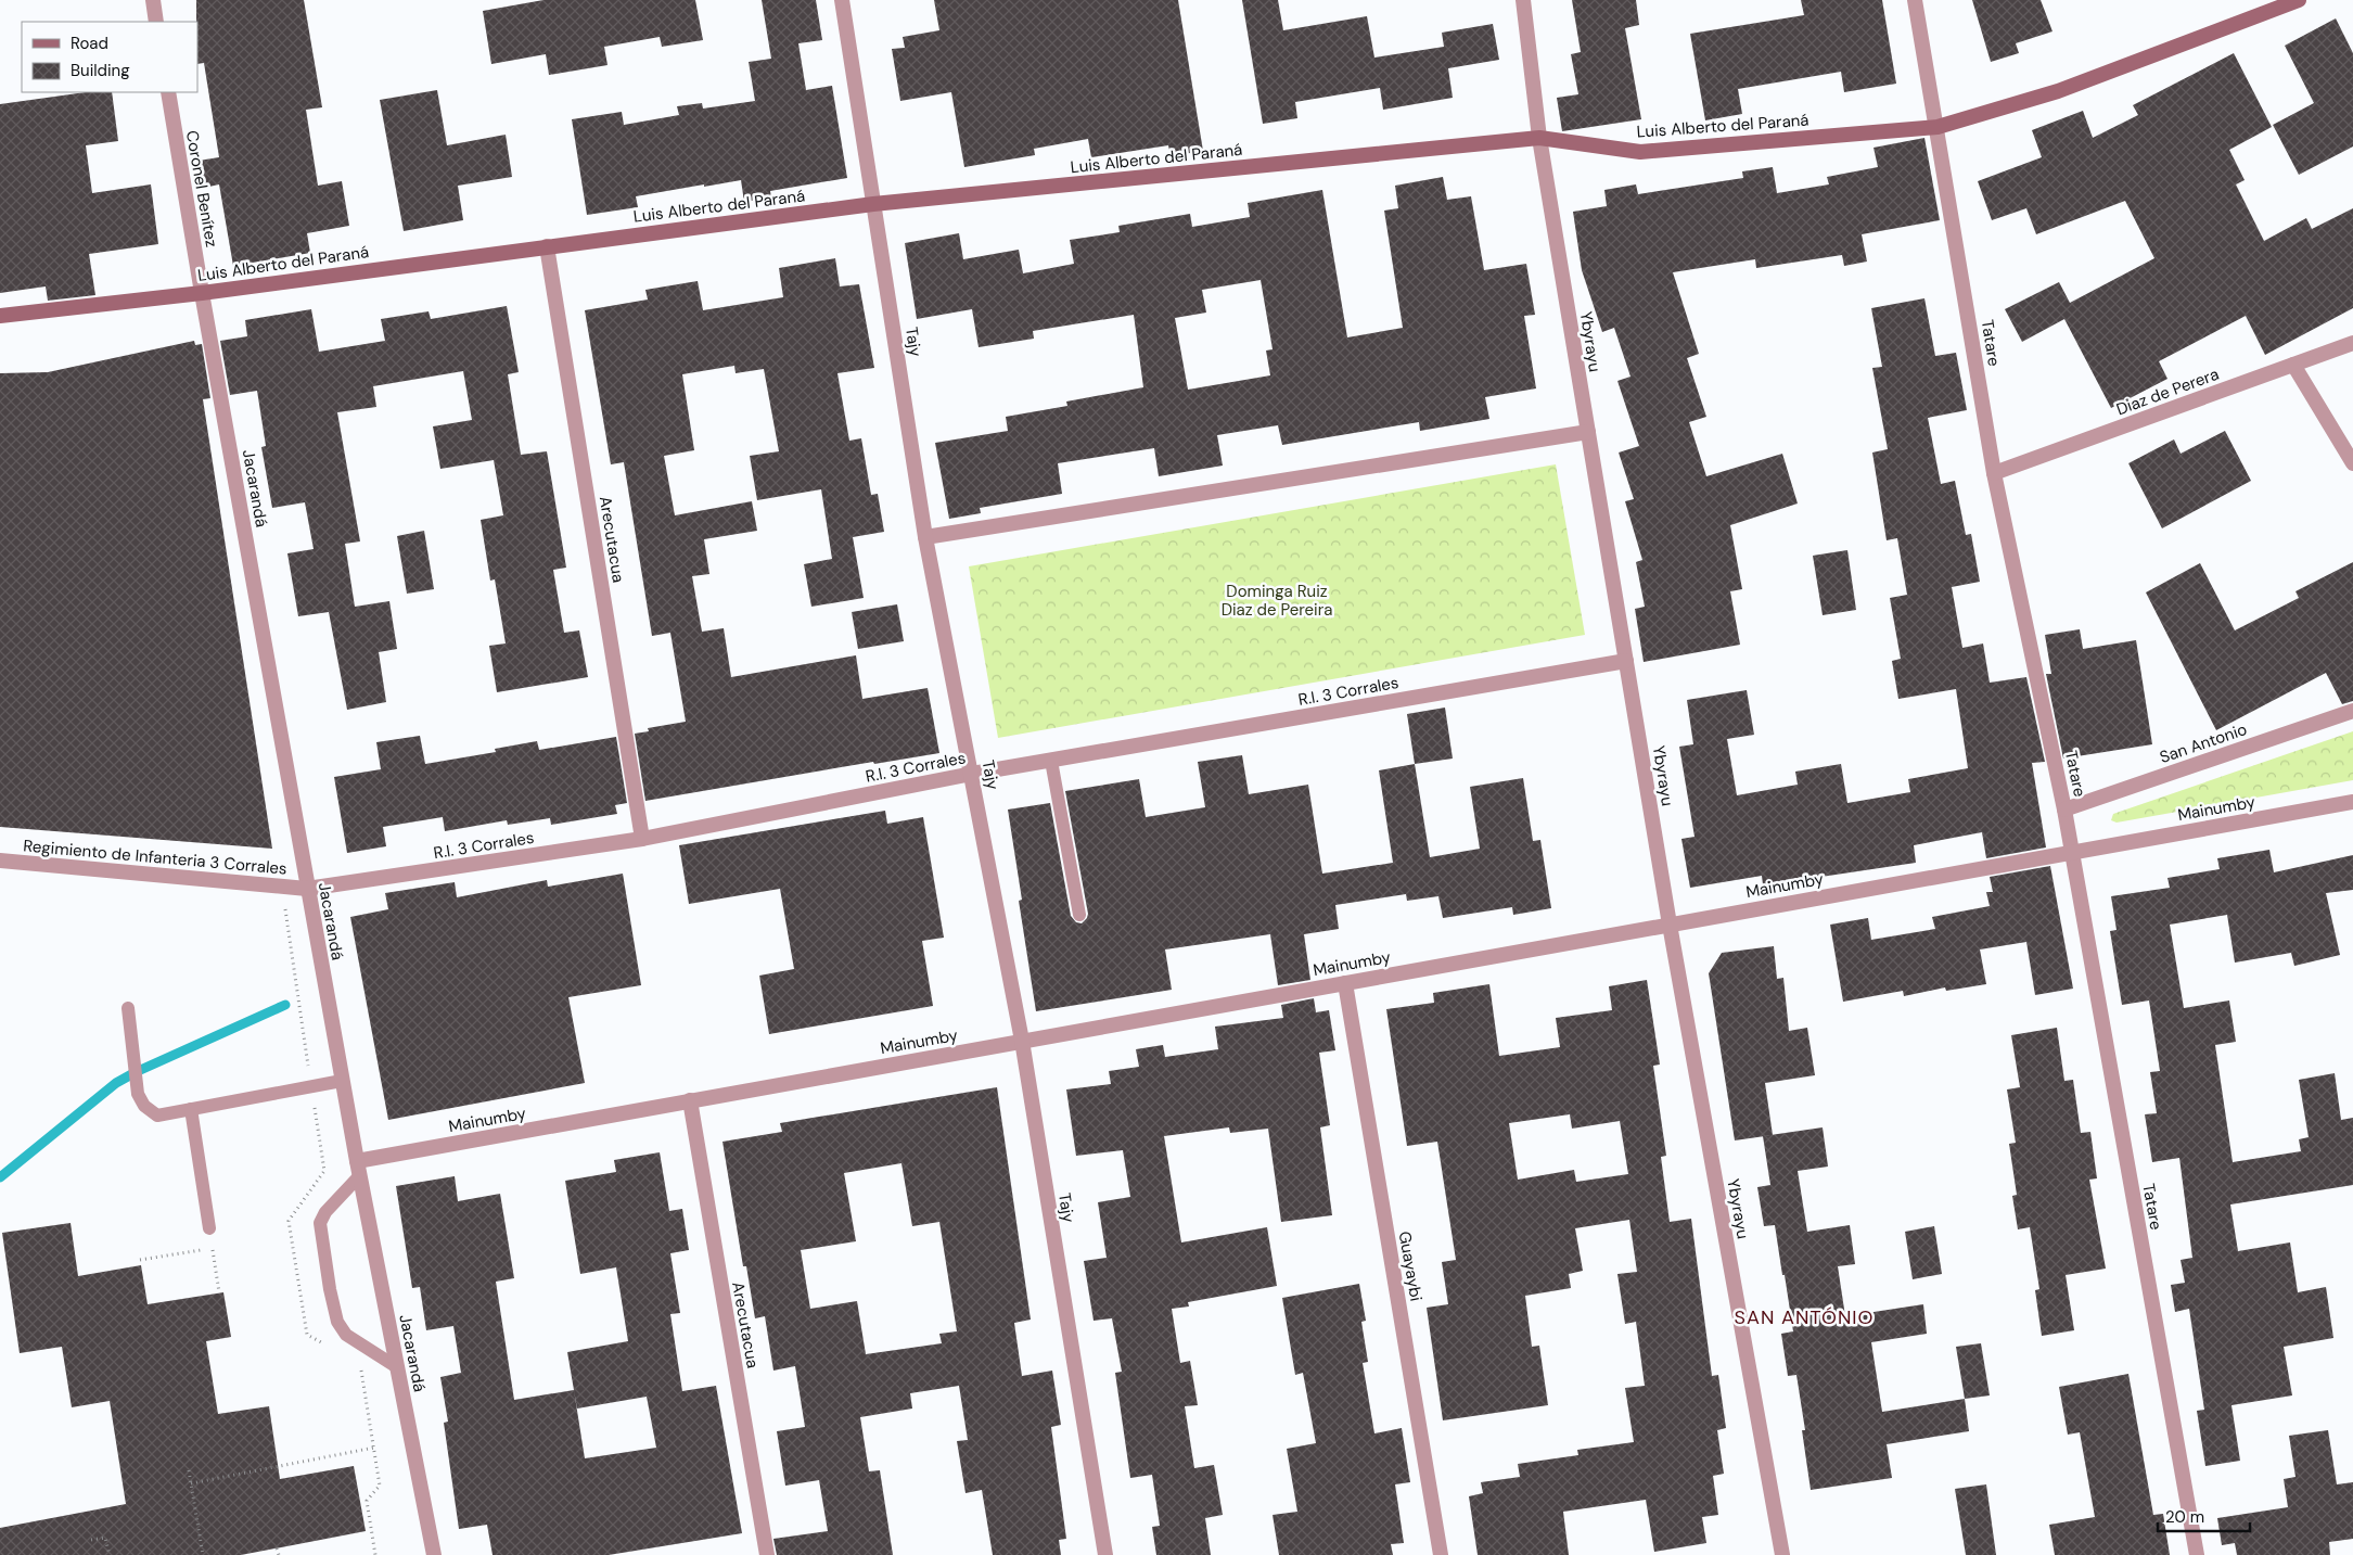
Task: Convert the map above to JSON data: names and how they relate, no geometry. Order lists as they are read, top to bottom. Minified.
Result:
{"streets":{"main road":["Luis Alberto del Paraná"],"street":["Coronel Benítez","Tajy","Ybyrayu","Tatare","Diaz de Perera","Jacarandá","Arecutacua","R.I. 3 Corrales","San Antonio","Mainumby","Regimiento de Infanteria 3 Corrales","Guayaybi"]},"crossings":[["Luis Alberto del Paraná","Coronel Benítez"],["Luis Alberto del Paraná","Tajy"],["Luis Alberto del Paraná","Ybyrayu"],["Luis Alberto del Paraná","Tatare"],["Luis Alberto del Paraná","Jacarandá"],["Luis Alberto del Paraná","Arecutacua"],["Coronel Benítez","Jacarandá"],["Tajy","R.I. 3 Corrales"],["Tajy","Mainumby"],["Ybyrayu","R.I. 3 Corrales"],["Ybyrayu","Mainumby"],["Tatare","Diaz de Perera"],["Tatare","San Antonio"],["Tatare","Mainumby"],["Jacarandá","R.I. 3 Corrales"],["Jacarandá","Mainumby"],["Jacarandá","Regimiento de Infanteria 3 Corrales"],["Arecutacua","R.I. 3 Corrales"],["Arecutacua","Mainumby"],["R.I. 3 Corrales","Regimiento de Infanteria 3 Corrales"],["Mainumby","Guayaybi"]],"districts":["SAN ANTÓNIO"],"parks":["Dominga Ruiz Diaz de Pereira"],"legend":["Road","Building"],"scale_bar":"20 m"}
